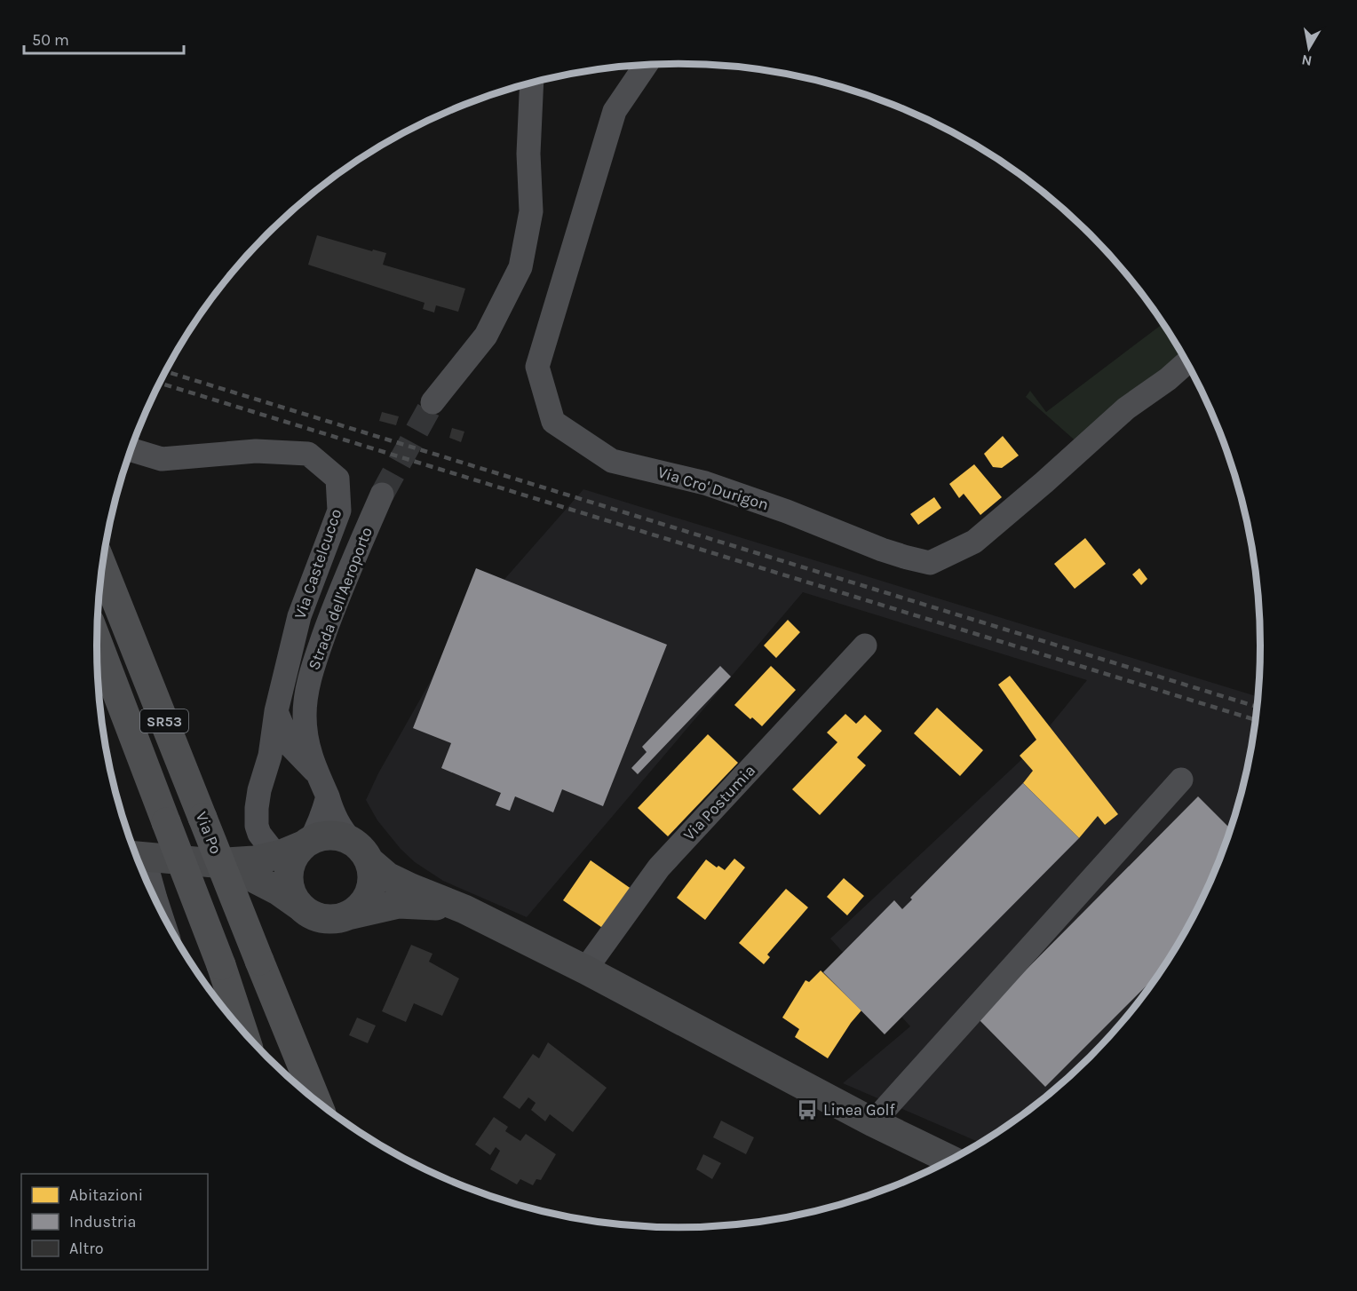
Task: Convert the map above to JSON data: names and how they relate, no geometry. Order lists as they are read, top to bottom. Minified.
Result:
{"streets":{"highway":["SR53","Via Po"],"street":["Via Cro' Durigon","Via Castelcucco","Strada dell'Aeroporto","Via Postumia"]},"crossings":[["Via Castelcucco","Strada dell'Aeroporto"]],"places":{"bus stop":["Linea Golf"]},"legend":["Abitazioni","Industria","Altro"],"scale_bar":"50 m","north":"bottom"}
